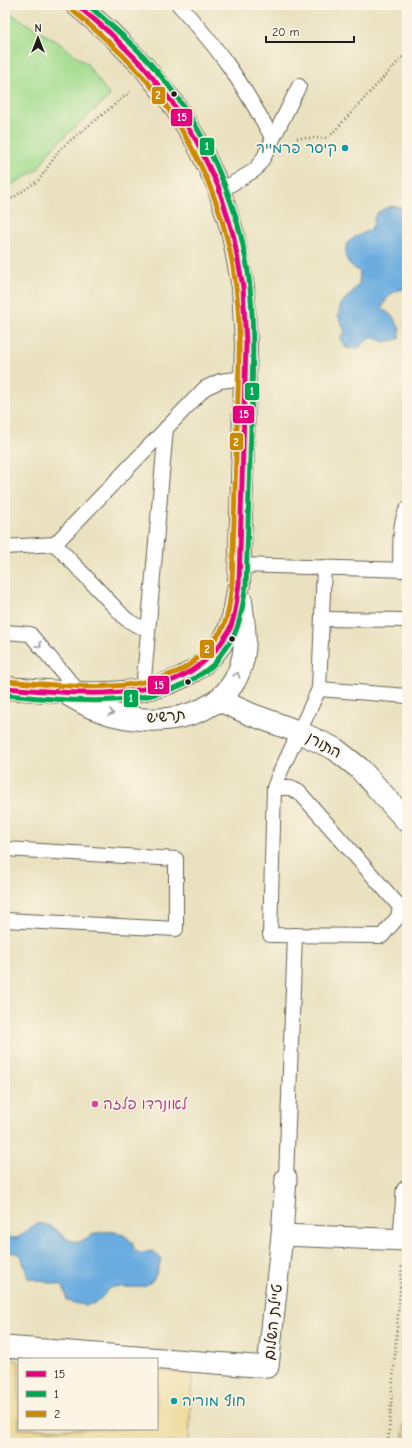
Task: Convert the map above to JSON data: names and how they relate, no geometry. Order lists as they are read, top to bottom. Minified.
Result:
{"streets":{"street":["תרשיש","התורן","טיילת השלום"]},"crossings":[["תרשיש","התורן"]],"places":["קיסר פרמייר","לאונרדו פלזה","חוף מוריה"],"lines":["transit line 15","transit line 1","transit line 2"],"legend":["15","1","2"],"scale_bar":"20 m","north":"top"}
